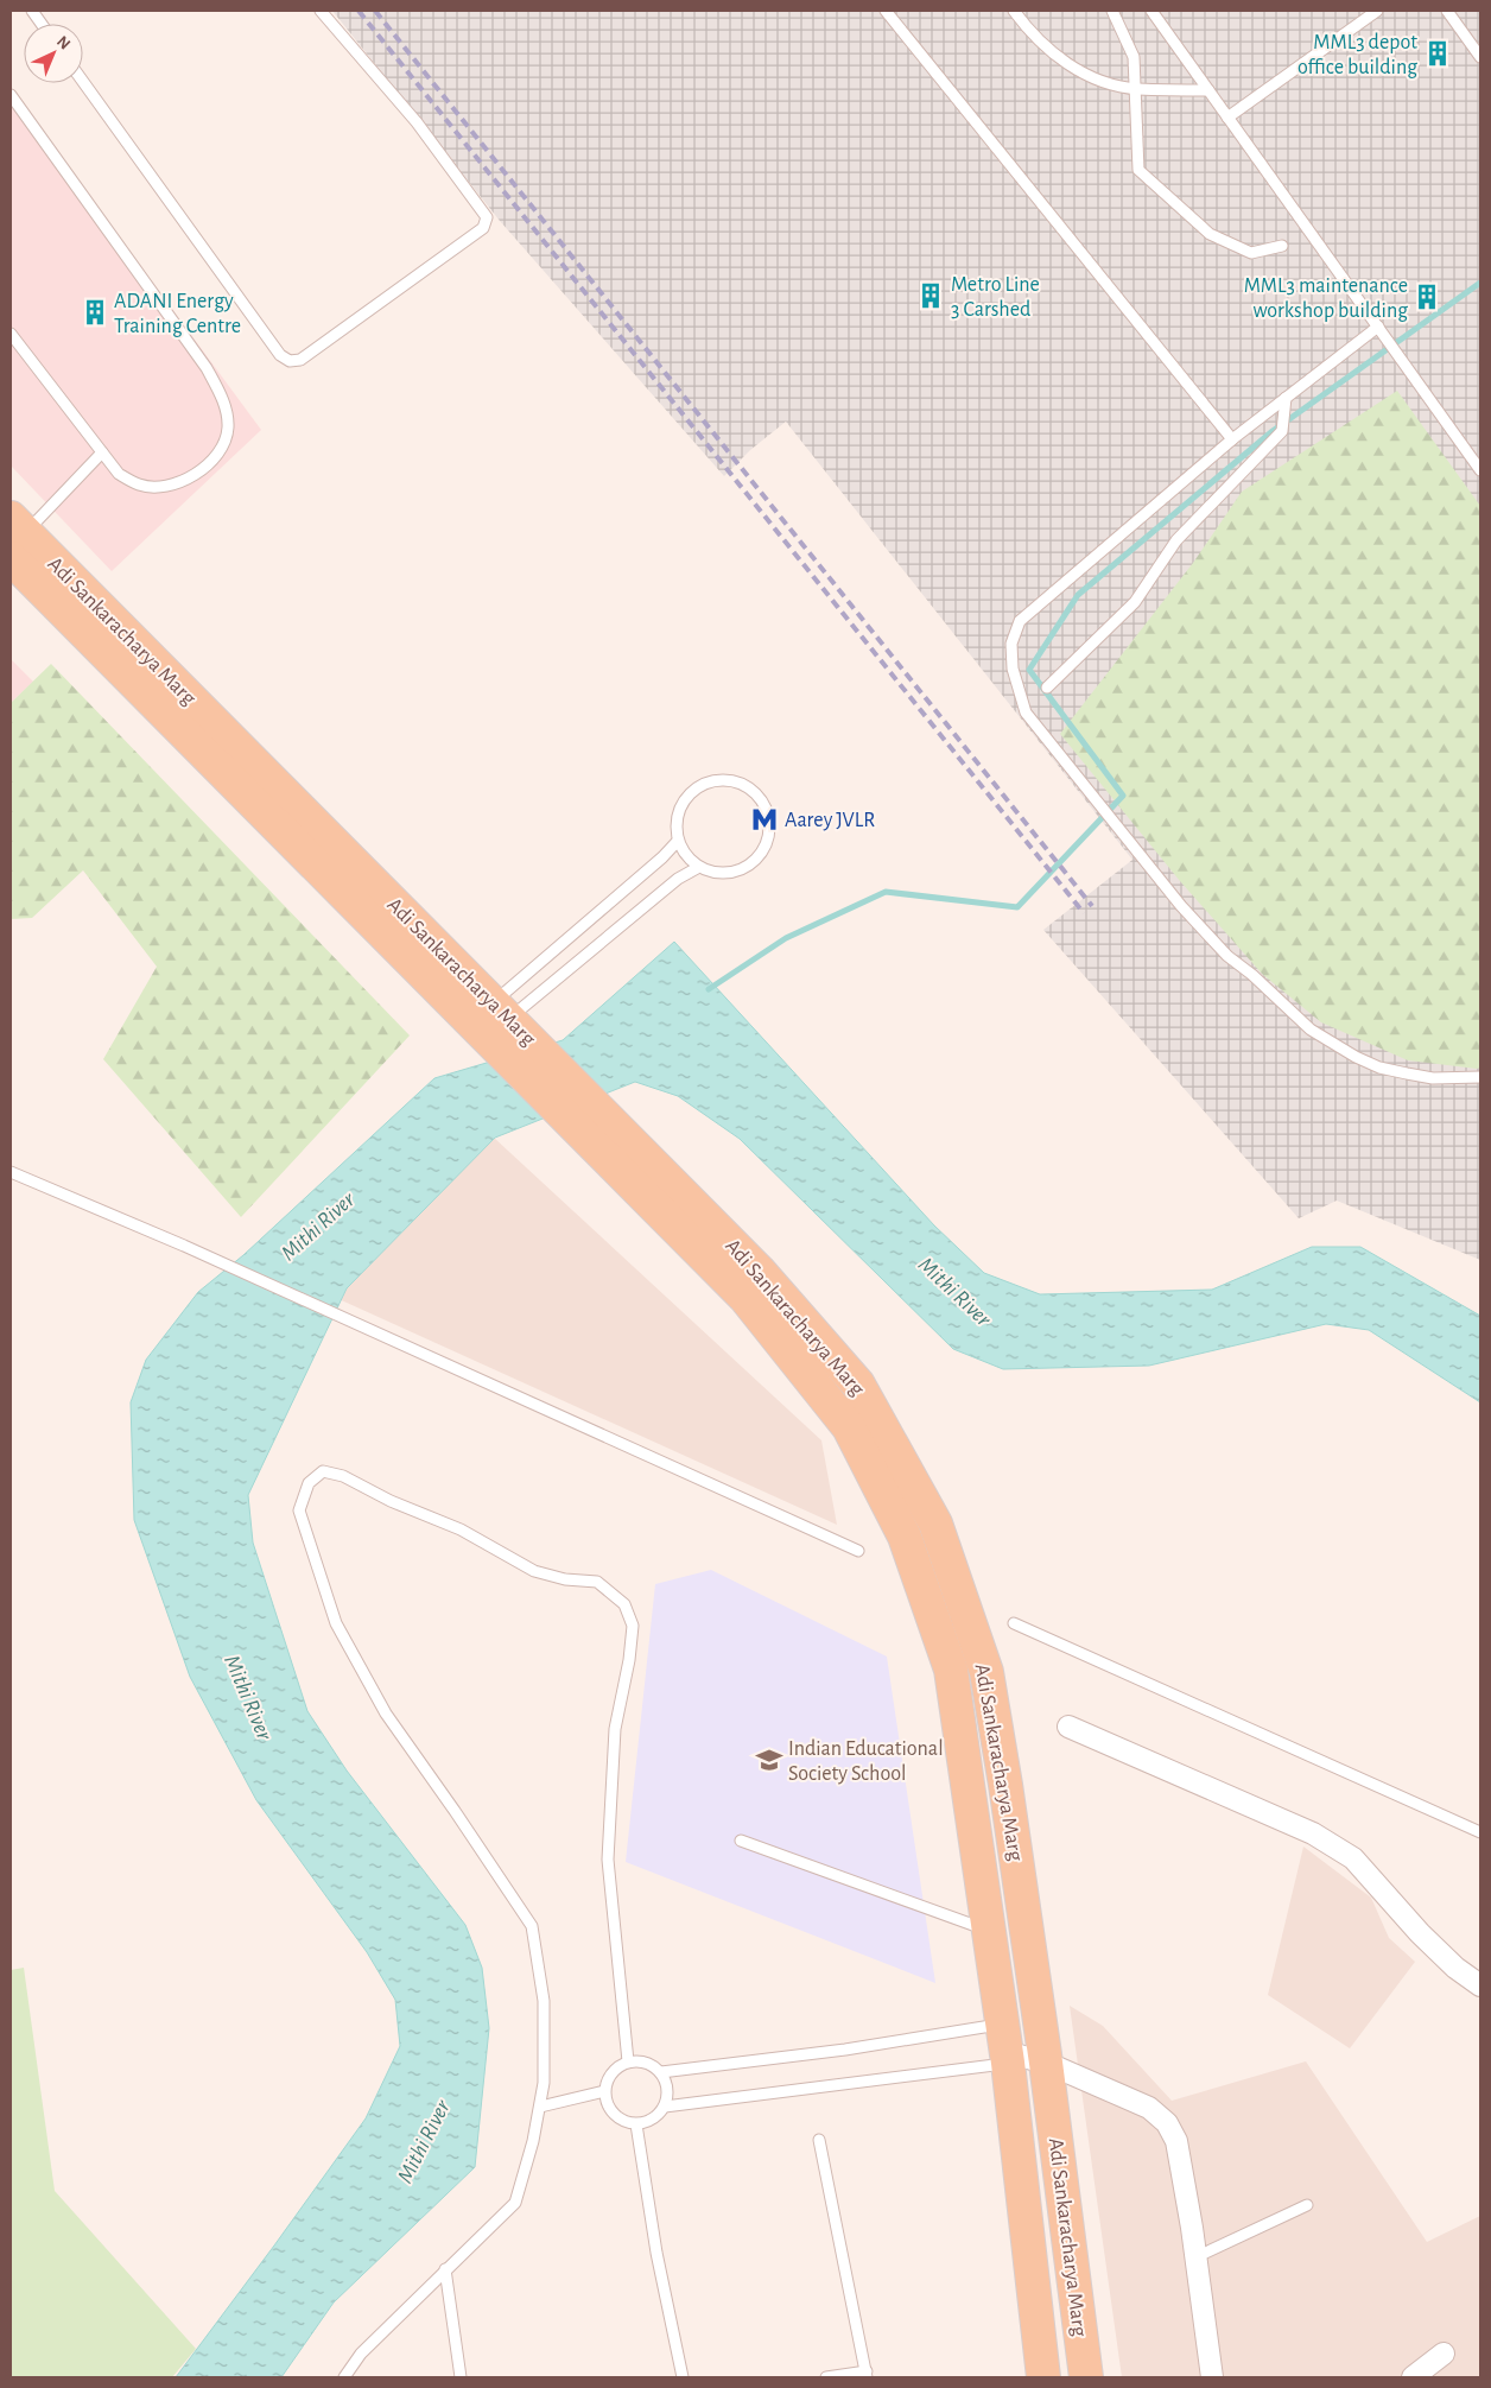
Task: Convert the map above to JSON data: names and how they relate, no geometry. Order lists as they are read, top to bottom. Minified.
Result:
{"streets":{"main road":["Adi Sankaracharya Marg"]},"water":["Mithi River"],"places":{"building":["MML3 depot office building","Metro Line 3 Carshed","MML3 maintenance workshop building","ADANI Energy Training Centre"],"metro station":["Aarey JVLR"],"school or university":["Indian Educational Society School"]},"north":"top right"}
